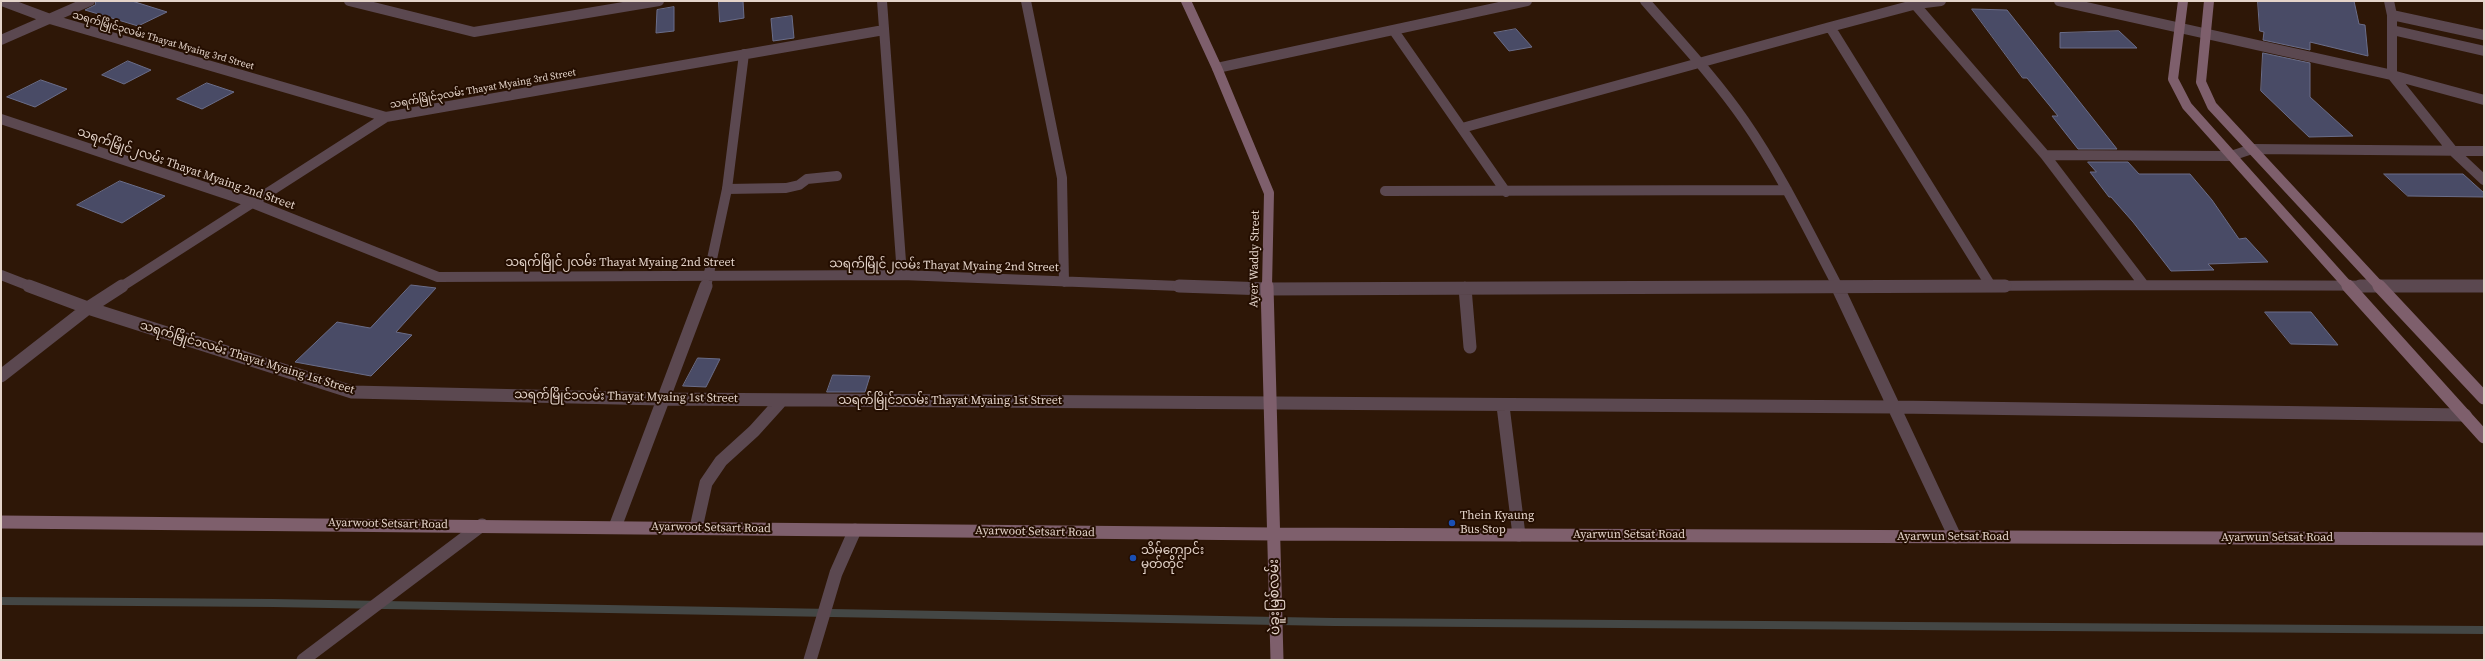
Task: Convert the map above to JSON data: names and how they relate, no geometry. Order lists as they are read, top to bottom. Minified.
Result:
{"streets":{"street":["သရက်မြိုင်၃လမ်း Thayat Myaing 3rd Street","သရက်မြိုင်၂လမ်း Thayat Myaing 2nd Street","Ayer Waddy Street","သရက်မြိုင်၁လမ်း Thayat Myaing 1st Street","Ayarwoot Setsart Road","Ayarwun Setsat Road","ပဲခူးမြစ်လမ်း"]},"crossings":[["သရက်မြိုင်၂လမ်း Thayat Myaing 2nd Street","Ayer Waddy Street"],["Ayer Waddy Street","သရက်မြိုင်၁လမ်း Thayat Myaing 1st Street"],["Ayer Waddy Street","Ayarwoot Setsart Road"],["Ayer Waddy Street","ပဲခူးမြစ်လမ်း"],["Ayarwoot Setsart Road","Ayarwun Setsat Road"],["Ayarwoot Setsart Road","ပဲခူးမြစ်လမ်း"]],"places":["Thein Kyaung Bus Stop","သိမ်ကျောင်း မှတ်တိုင်"]}
